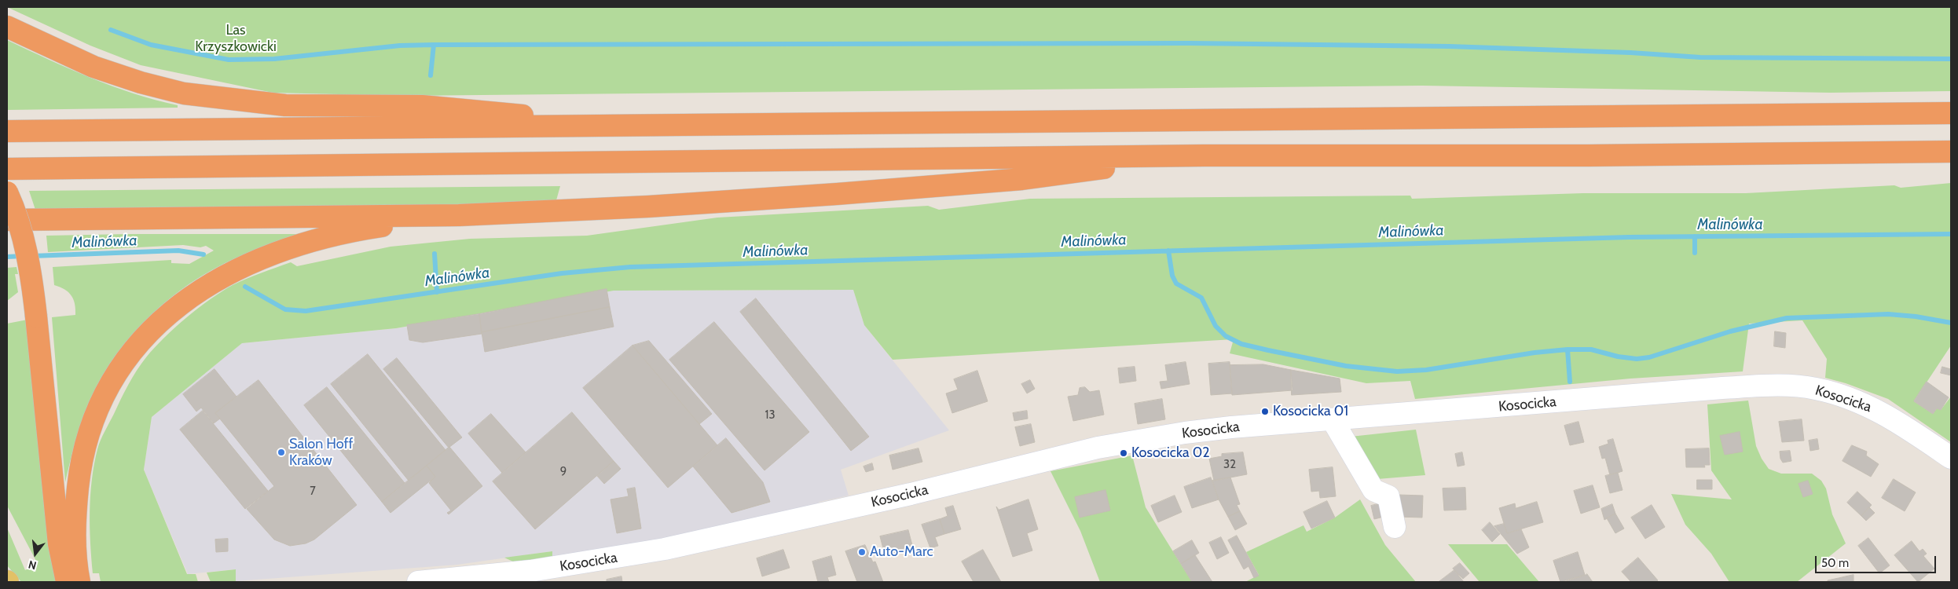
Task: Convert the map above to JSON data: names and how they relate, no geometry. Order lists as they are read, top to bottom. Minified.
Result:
{"streets":{"street":["Kosocicka"]},"water":["Malinówka"],"parks":["Las Krzyszkowicki"],"places":["Kosocicka 01","Salon Hoff Kraków","Kosocicka 02","Auto-Marc"],"house_numbers":["13","32","9","7"],"scale_bar":"50 m","north":"bottom"}
